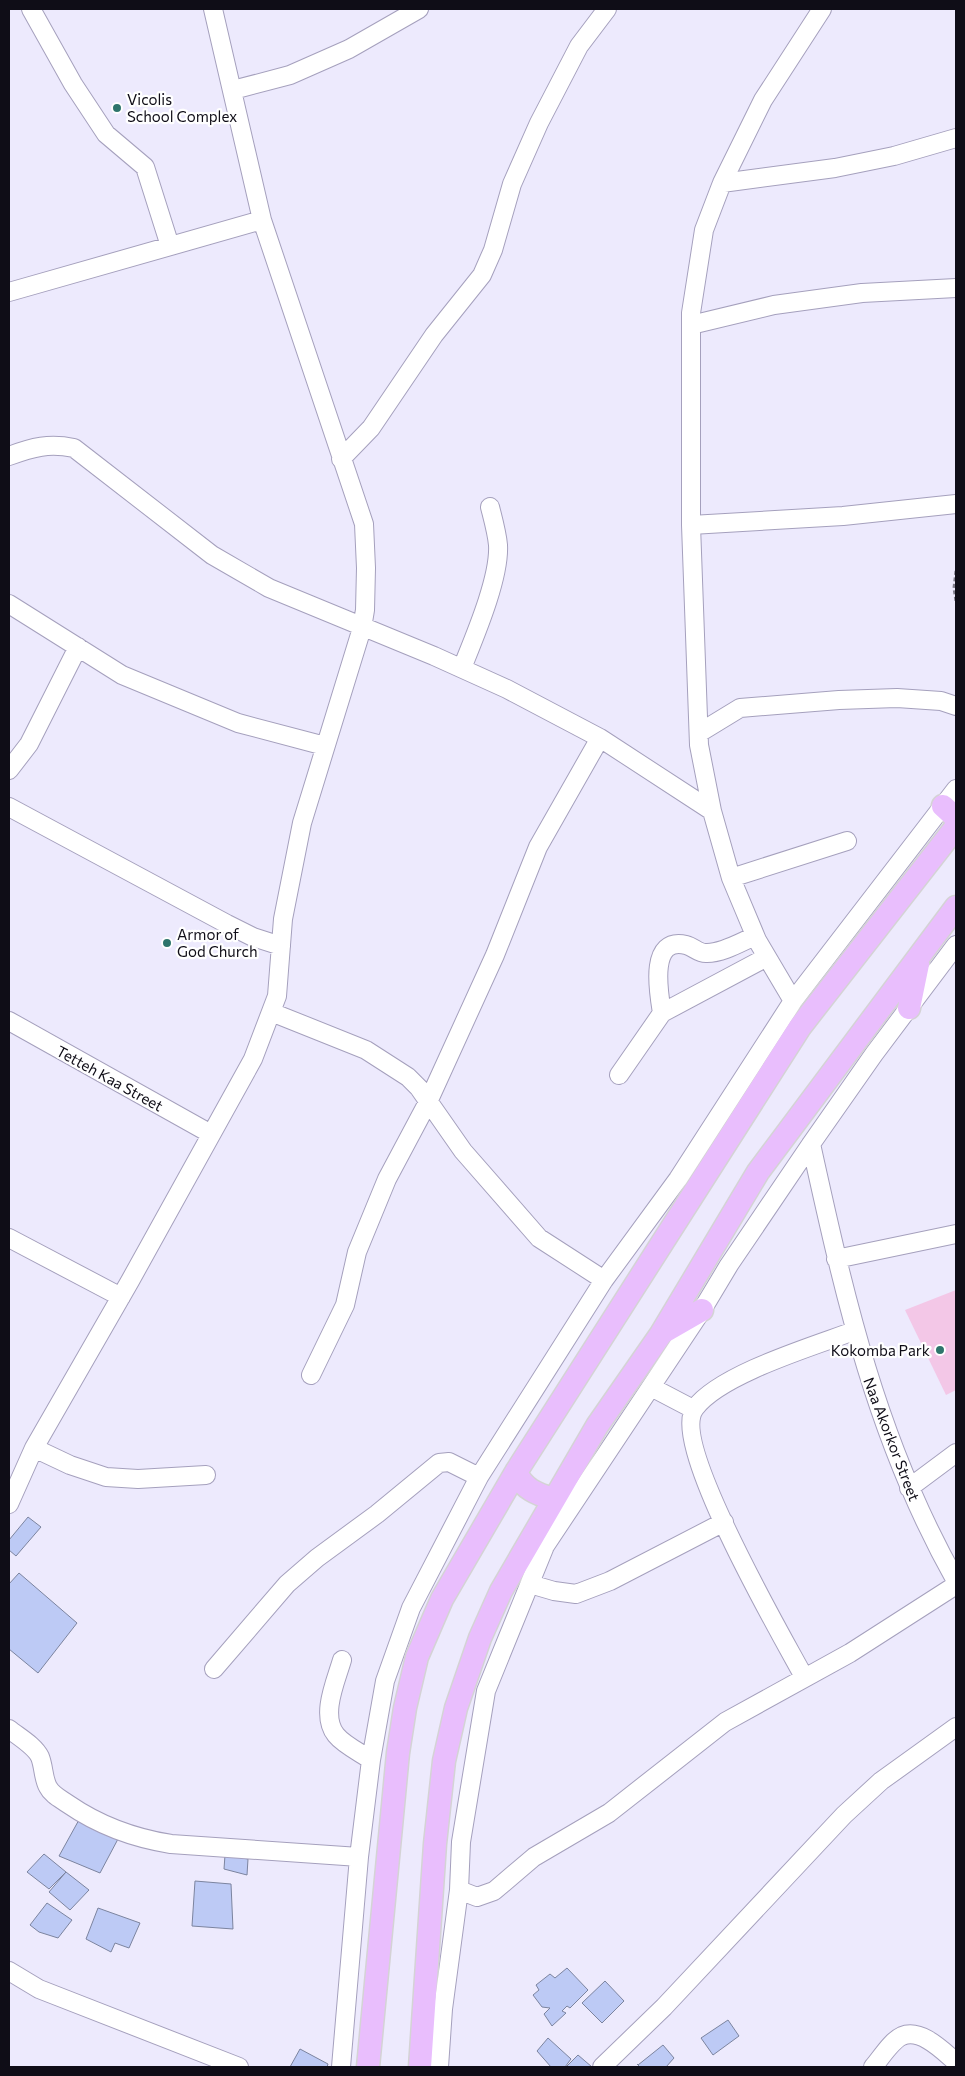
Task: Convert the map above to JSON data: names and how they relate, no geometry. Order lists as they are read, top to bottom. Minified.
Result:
{"streets":{"street":["Tetteh Kaa Street","Naa Akorkor Street"]},"places":["Vicolis School Complex","Armor of God Church","Kokomba Park"]}
